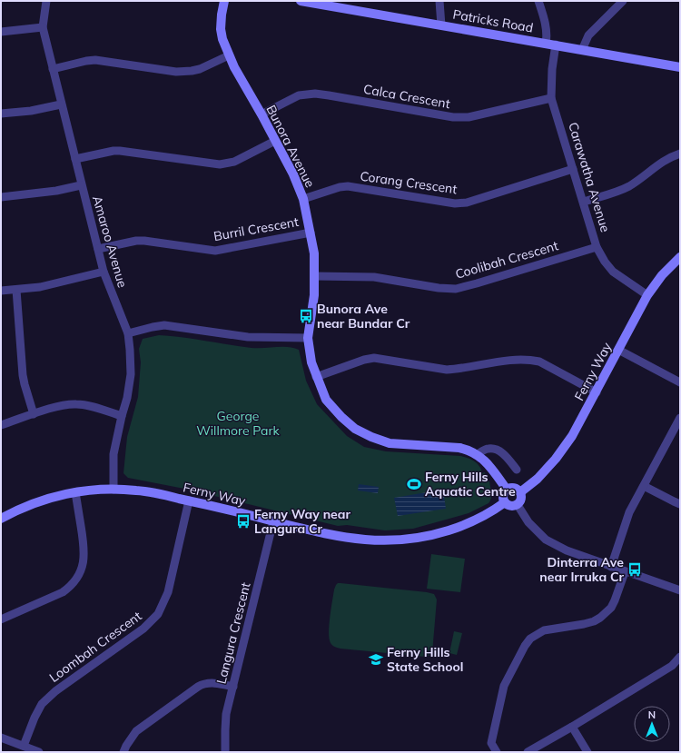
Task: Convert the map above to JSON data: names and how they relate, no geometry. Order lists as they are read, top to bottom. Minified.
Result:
{"streets":{"street":["Patricks Road","Calca Crescent","Bunora Avenue","Carawatha Avenue","Corang Crescent","Burril Crescent","Amaroo Avenue","Coolibah Crescent","Ferny Way","Langura Crescent","Loombah Crescent"]},"crossings":[["Patricks Road","Carawatha Avenue"],["Calca Crescent","Bunora Avenue"],["Calca Crescent","Carawatha Avenue"],["Bunora Avenue","Corang Crescent"],["Bunora Avenue","Burril Crescent"],["Bunora Avenue","Coolibah Crescent"],["Bunora Avenue","Ferny Way"],["Carawatha Avenue","Corang Crescent"],["Carawatha Avenue","Coolibah Crescent"],["Carawatha Avenue","Ferny Way"],["Burril Crescent","Amaroo Avenue"],["Amaroo Avenue","Ferny Way"],["Ferny Way","Langura Crescent"],["Ferny Way","Loombah Crescent"]],"parks":["George Willmore Park"],"places":{"bus stop":["Bunora Ave near Bundar Cr","Ferny Way near Langura Cr","Dinterra Ave near Irruka Cr"],"sports":["Ferny Hills Aquatic Centre"],"school or university":["Ferny Hills State School"]},"north":"top"}
